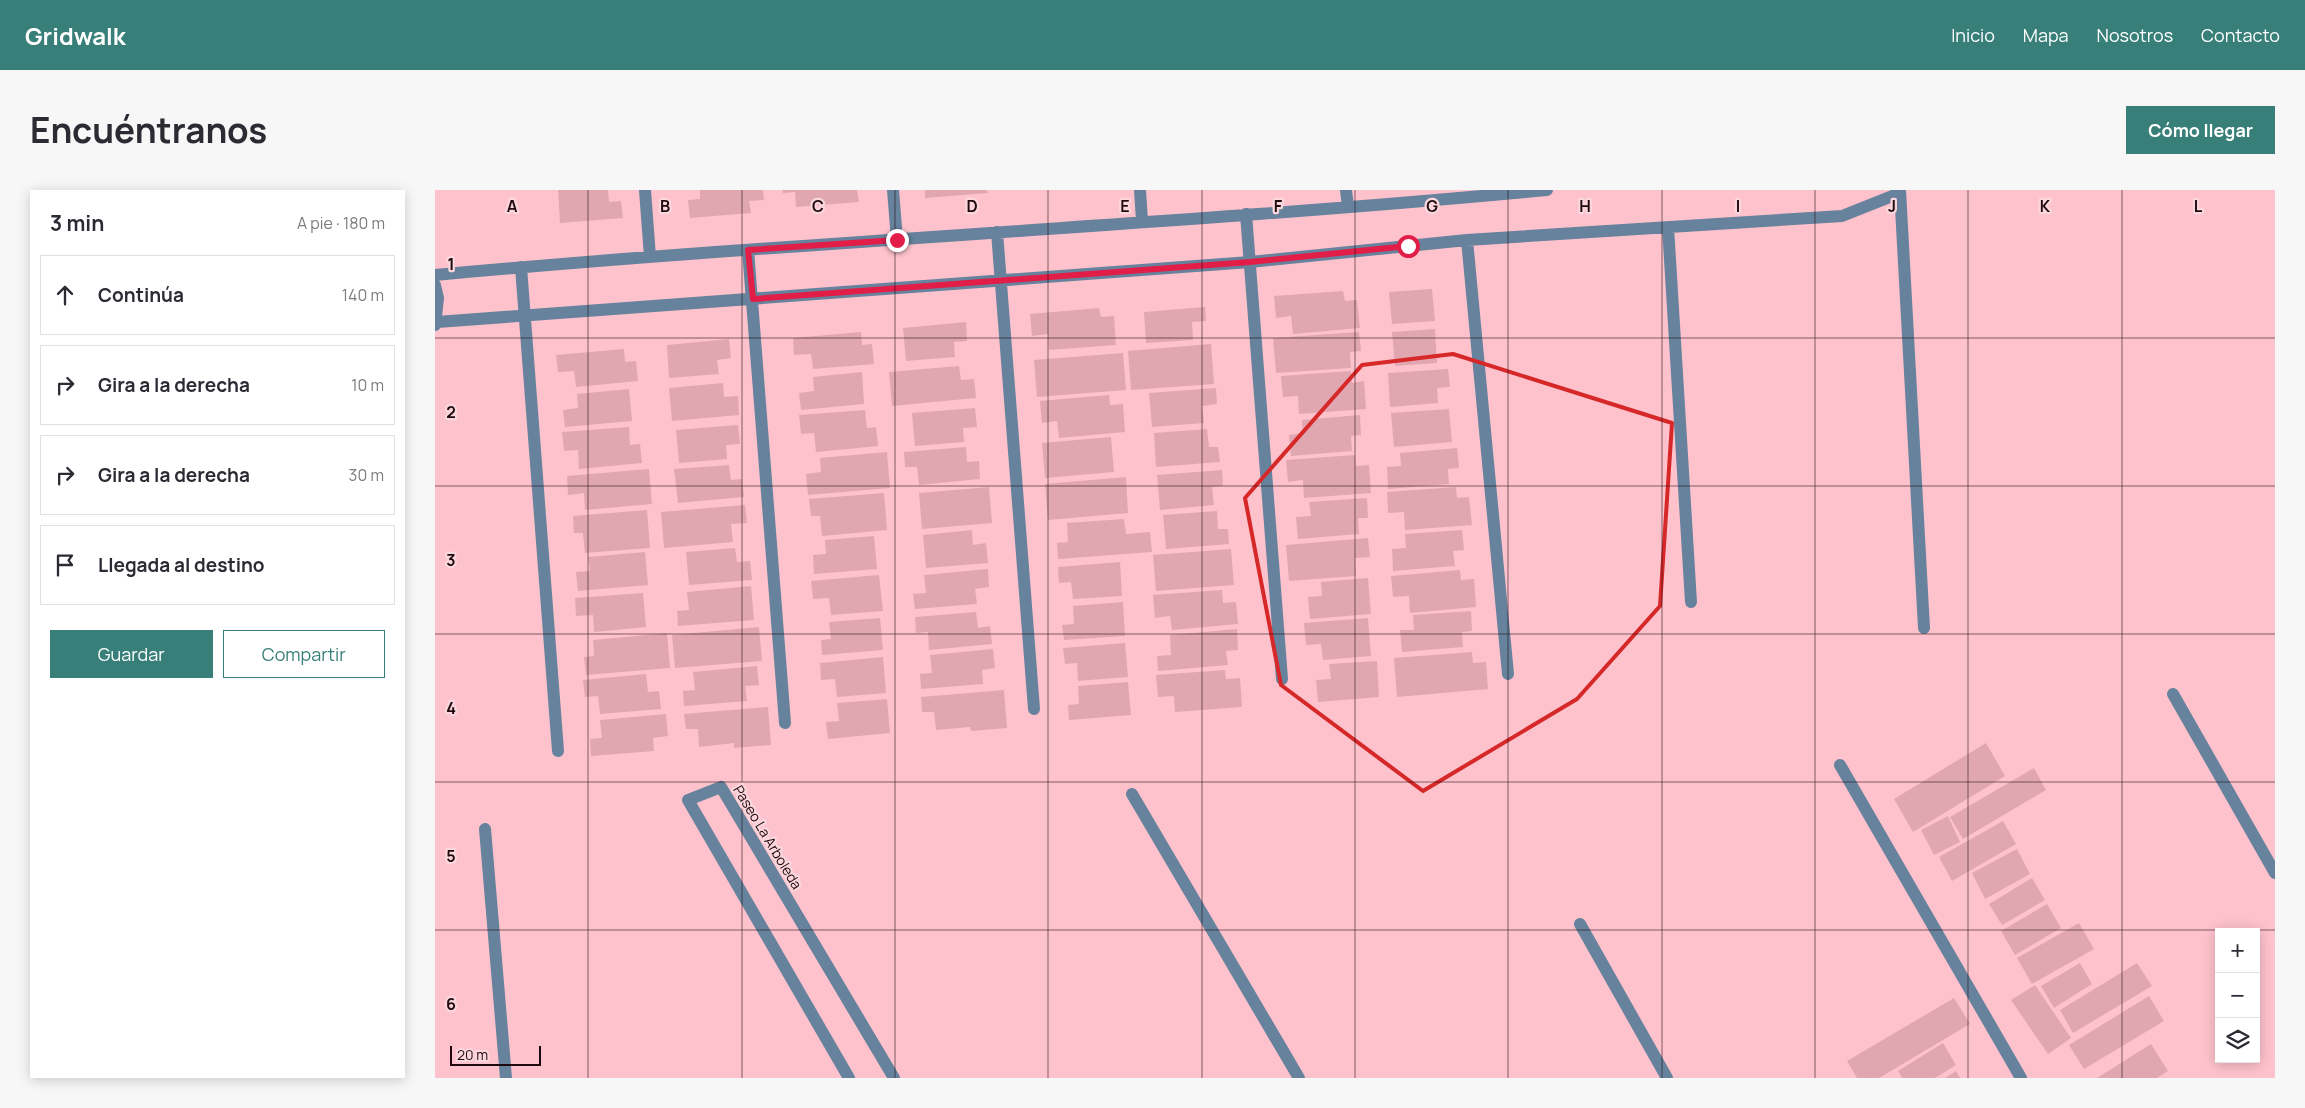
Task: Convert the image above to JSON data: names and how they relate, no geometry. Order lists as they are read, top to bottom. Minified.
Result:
{"streets":{"street":["Paseo La Arboleda"]},"scale_bar":"20 m","page":{"header":"Gridwalk","nav":["Inicio","Mapa","Nosotros","Contacto"],"title":"Encuéntranos","buttons":["Cómo llegar",["Guardar","Compartir"]],"heading":["3 min","A pie · 180 m"],"list":[["Continúa","140 m"],["Gira a la derecha","10 m"],["Gira a la derecha","30 m"],"Llegada al destino"],"map_buttons":["+","−"],"scale":"20 m"},"grid":{"columns":["A","B","C","D","E","F","G","H","I","J","K","L"],"rows":["1","2","3","4","5","6"]}}
